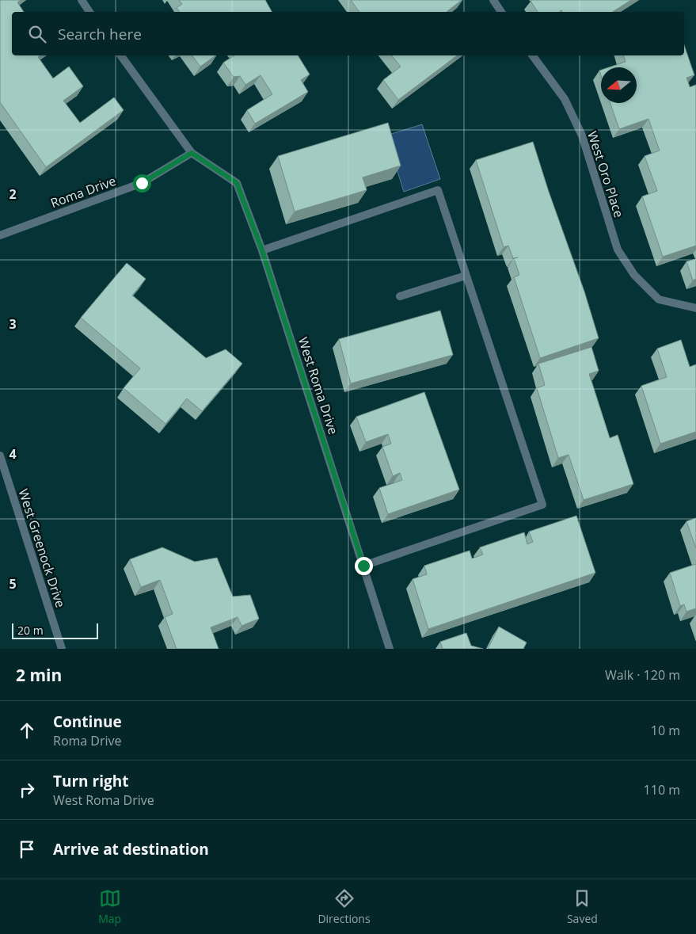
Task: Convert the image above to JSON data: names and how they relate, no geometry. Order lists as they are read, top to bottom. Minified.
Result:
{"streets":{"street":["West Oro Place","Roma Drive","West Roma Drive","West Greenock Drive"]},"crossings":[["Roma Drive","West Roma Drive"]],"scale_bar":"20 m","north":"left","page":{"search":"Search here","scale":"20 m","heading":["2 min","Walk · 120 m"],"list":[["Continue","Roma Drive","10 m"],["Turn right","West Roma Drive","110 m"],"Arrive at destination"],"nav":["Map","Directions","Saved"]},"grid":{"rows":["2","3","4","5"]}}
